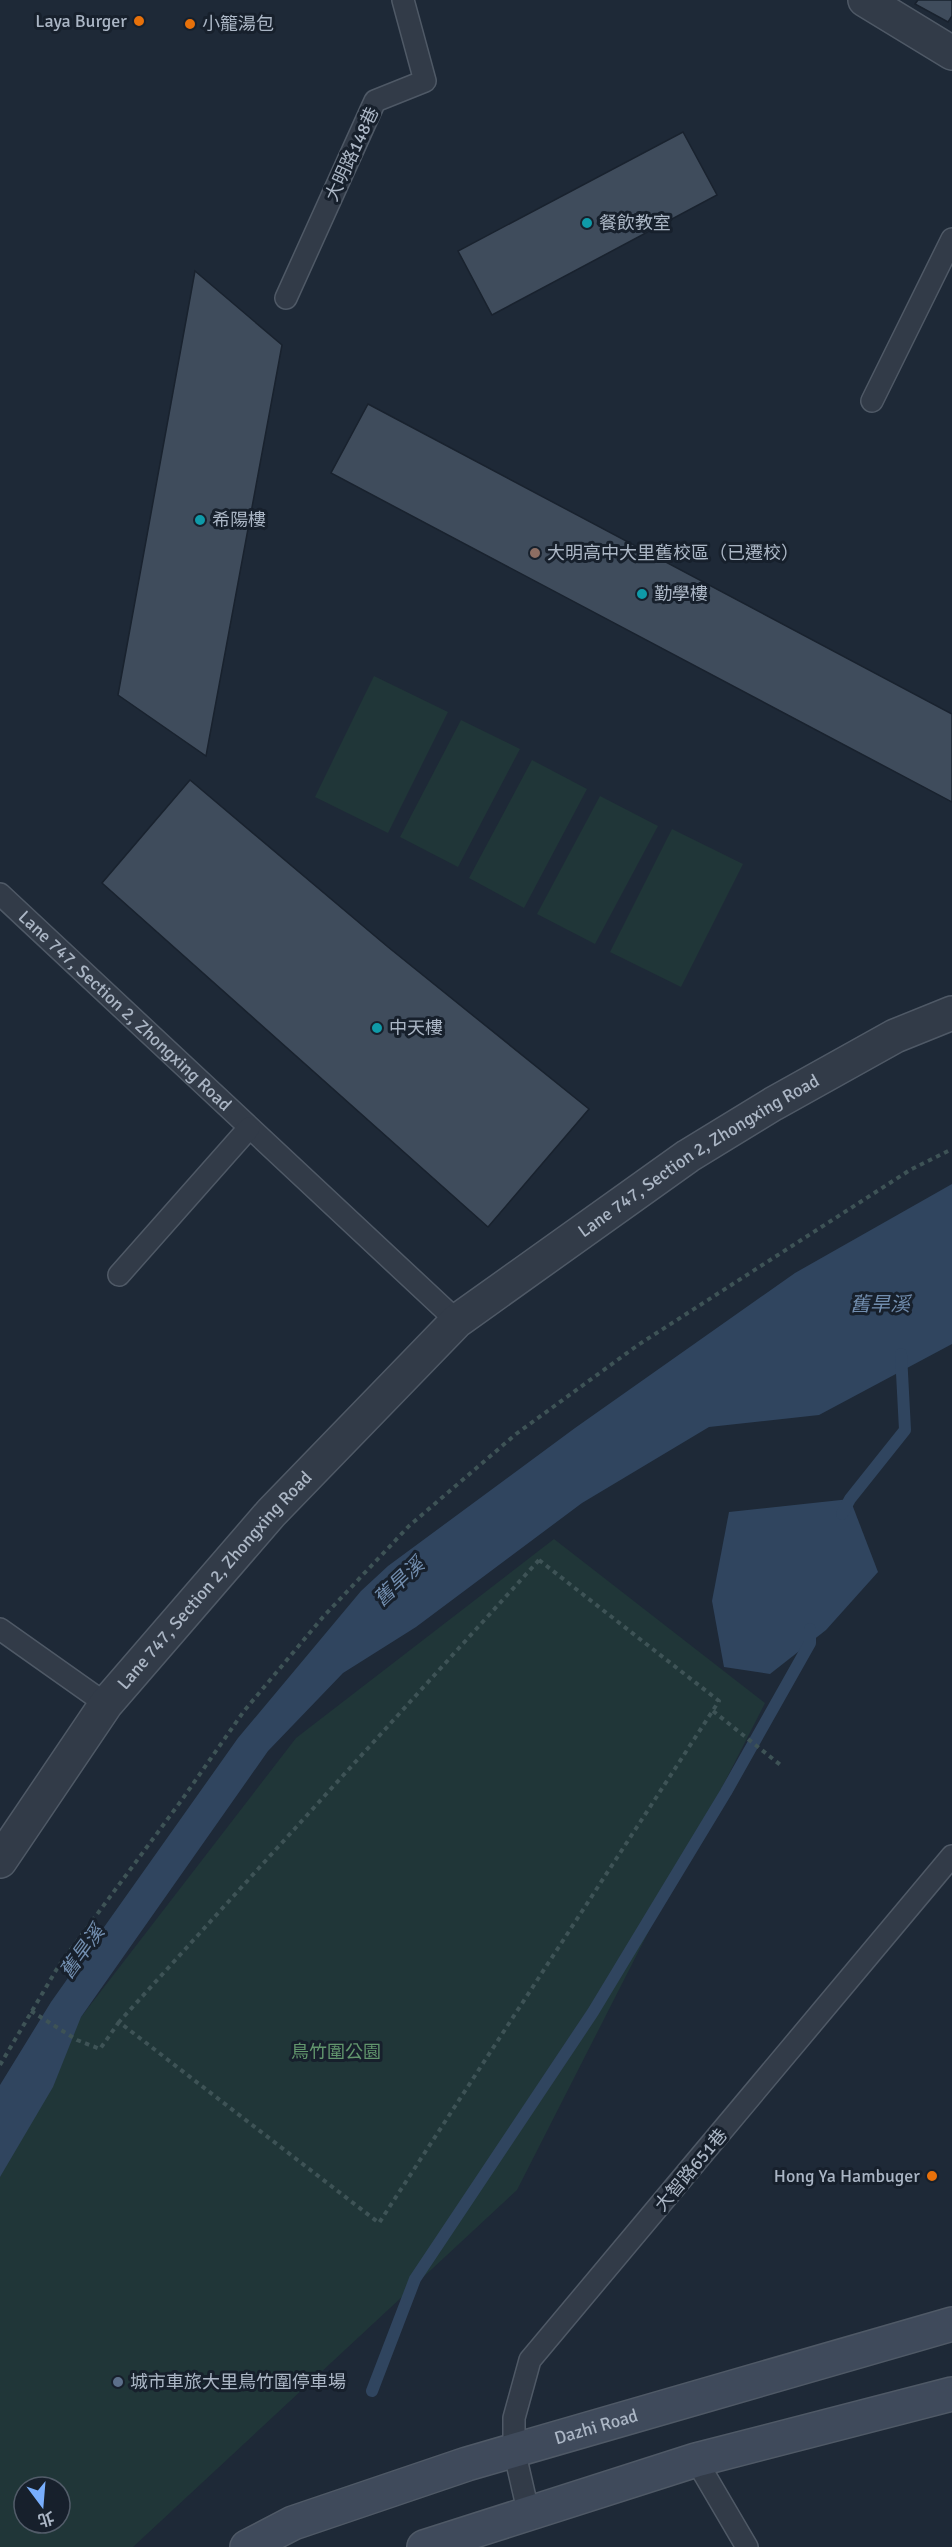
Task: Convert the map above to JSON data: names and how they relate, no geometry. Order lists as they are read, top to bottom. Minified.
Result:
{"streets":{"street":["Lane 747, Section 2, Zhongxing Road","Dazhi Road"],"lane":["大明路148巷","大智路651巷"]},"crossings":[["大智路651巷","Dazhi Road"]],"water":["舊旱溪"],"parks":["鳥竹圍公園"],"places":["Laya Burger","小籠湯包","餐飲教室","希陽樓","大明高中大里舊校區（已遷校）","勤學樓","中天樓","Hong Ya Hambuger","城市車旅大里鳥竹圍停車場"],"north":"bottom"}
